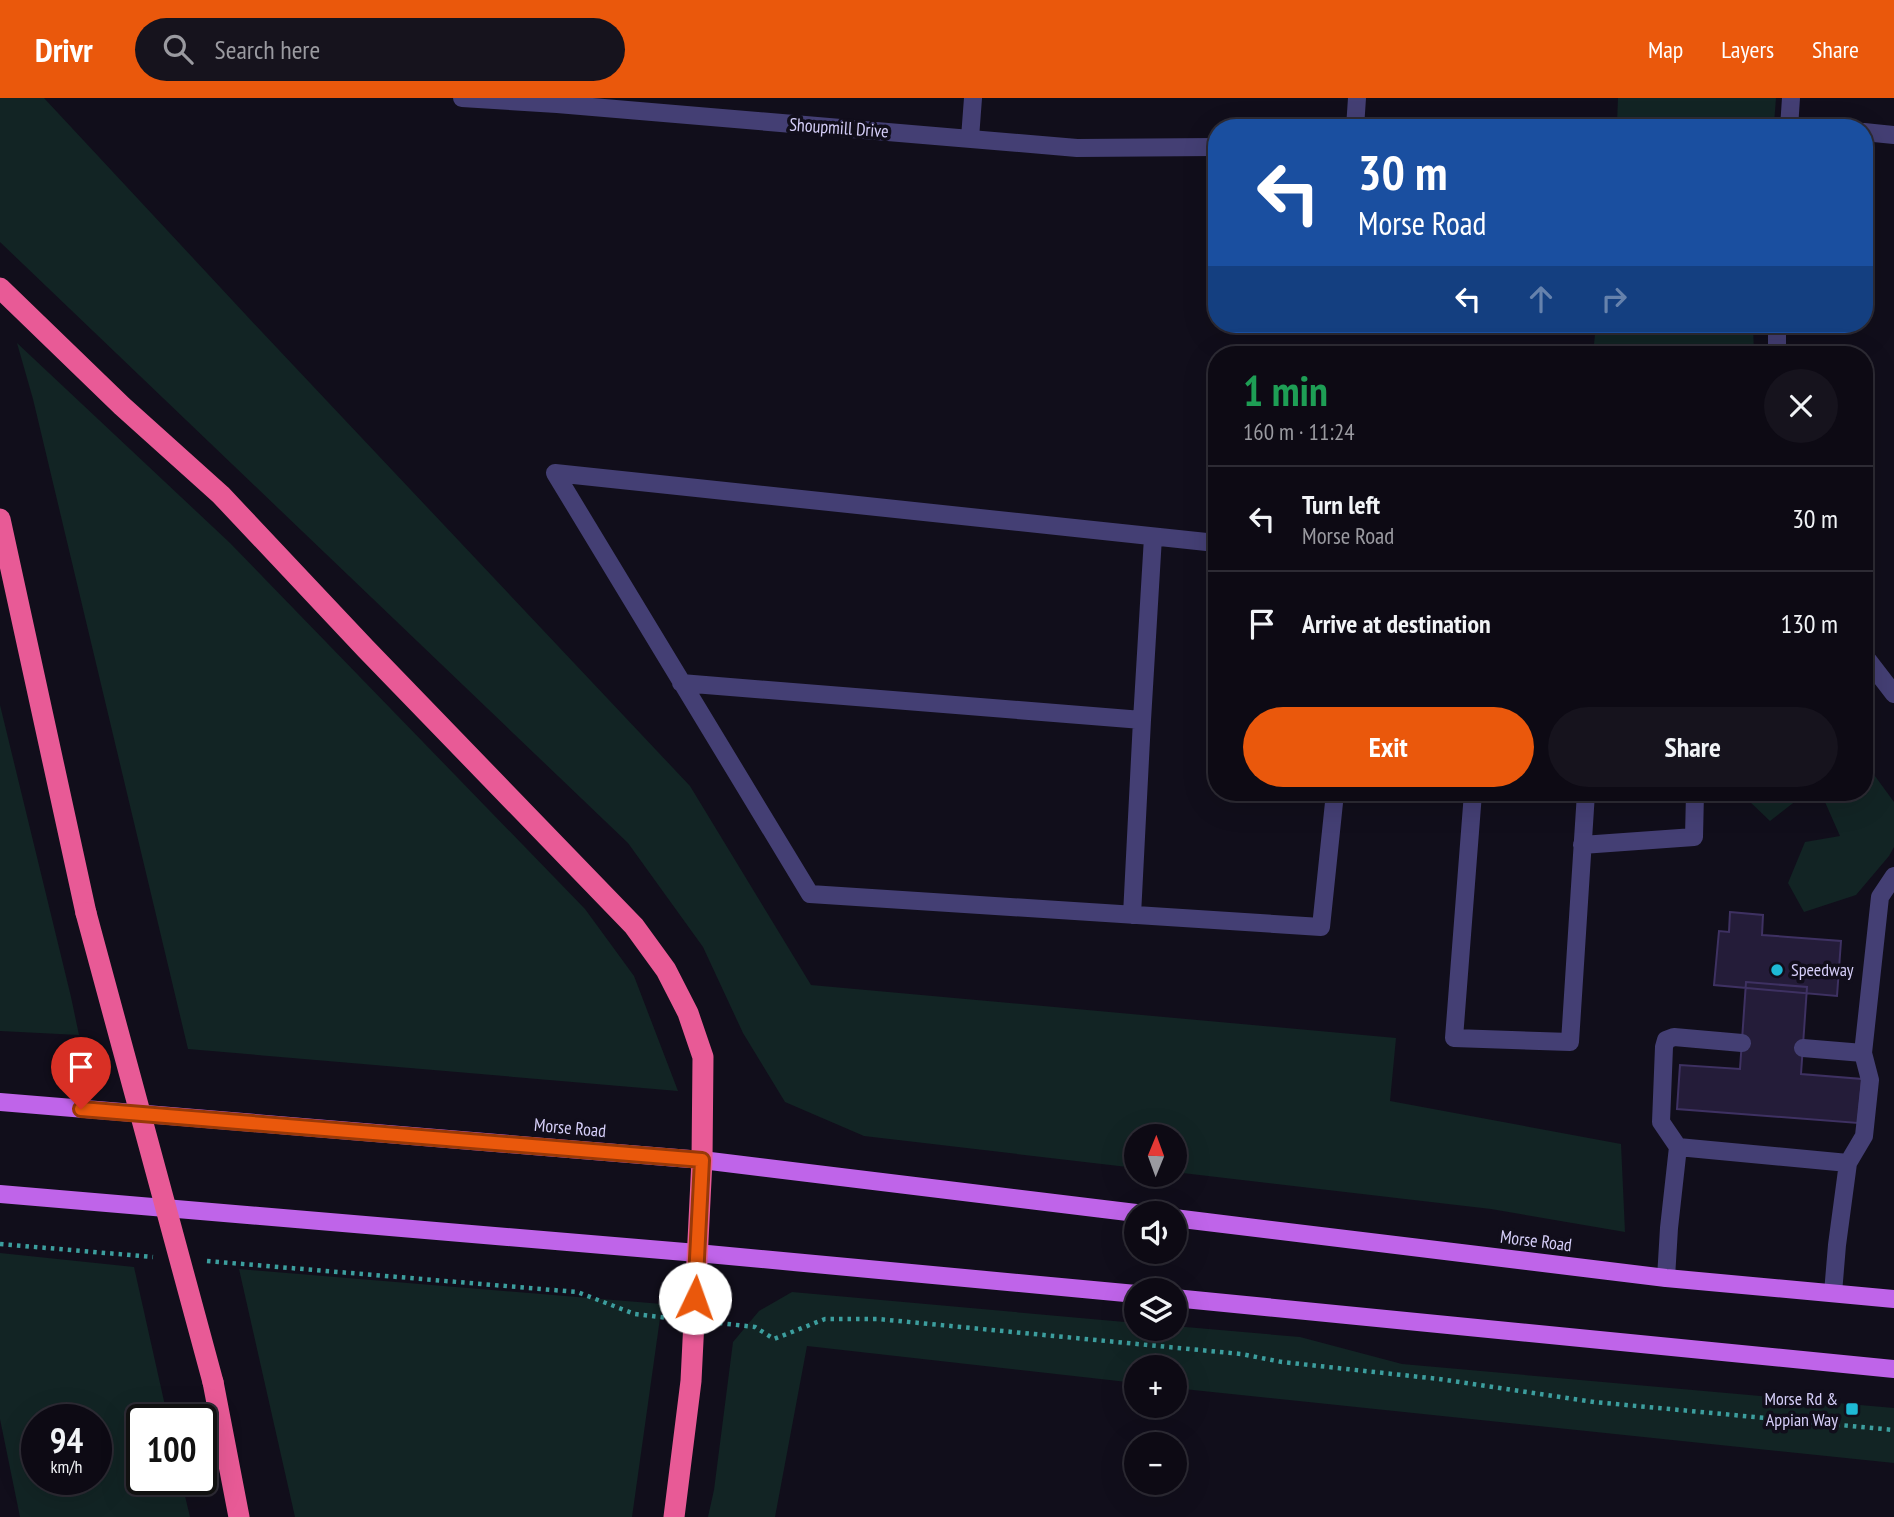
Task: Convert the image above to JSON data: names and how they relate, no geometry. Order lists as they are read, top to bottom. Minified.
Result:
{"streets":{"main road":["Morse Road"],"street":["Shoupmill Drive"]},"places":{"other":["Speedway"],"transit":["Morse Rd & Appian Way"]},"north":"top","page":{"header":"Drivr","search":"Search here","nav":["Map","Layers","Share"],"turn":["30 m","Morse Road"],"heading":["1 min","160 m · 11:24"],"list":[{"name":"Turn left","note":"Morse Road","value":"30 m"},{"name":"Arrive at destination","value":"130 m"}],"buttons":["Exit","Share"],"map_buttons":["+","−"],"speed":"94 km/h","limit":"100"}}
